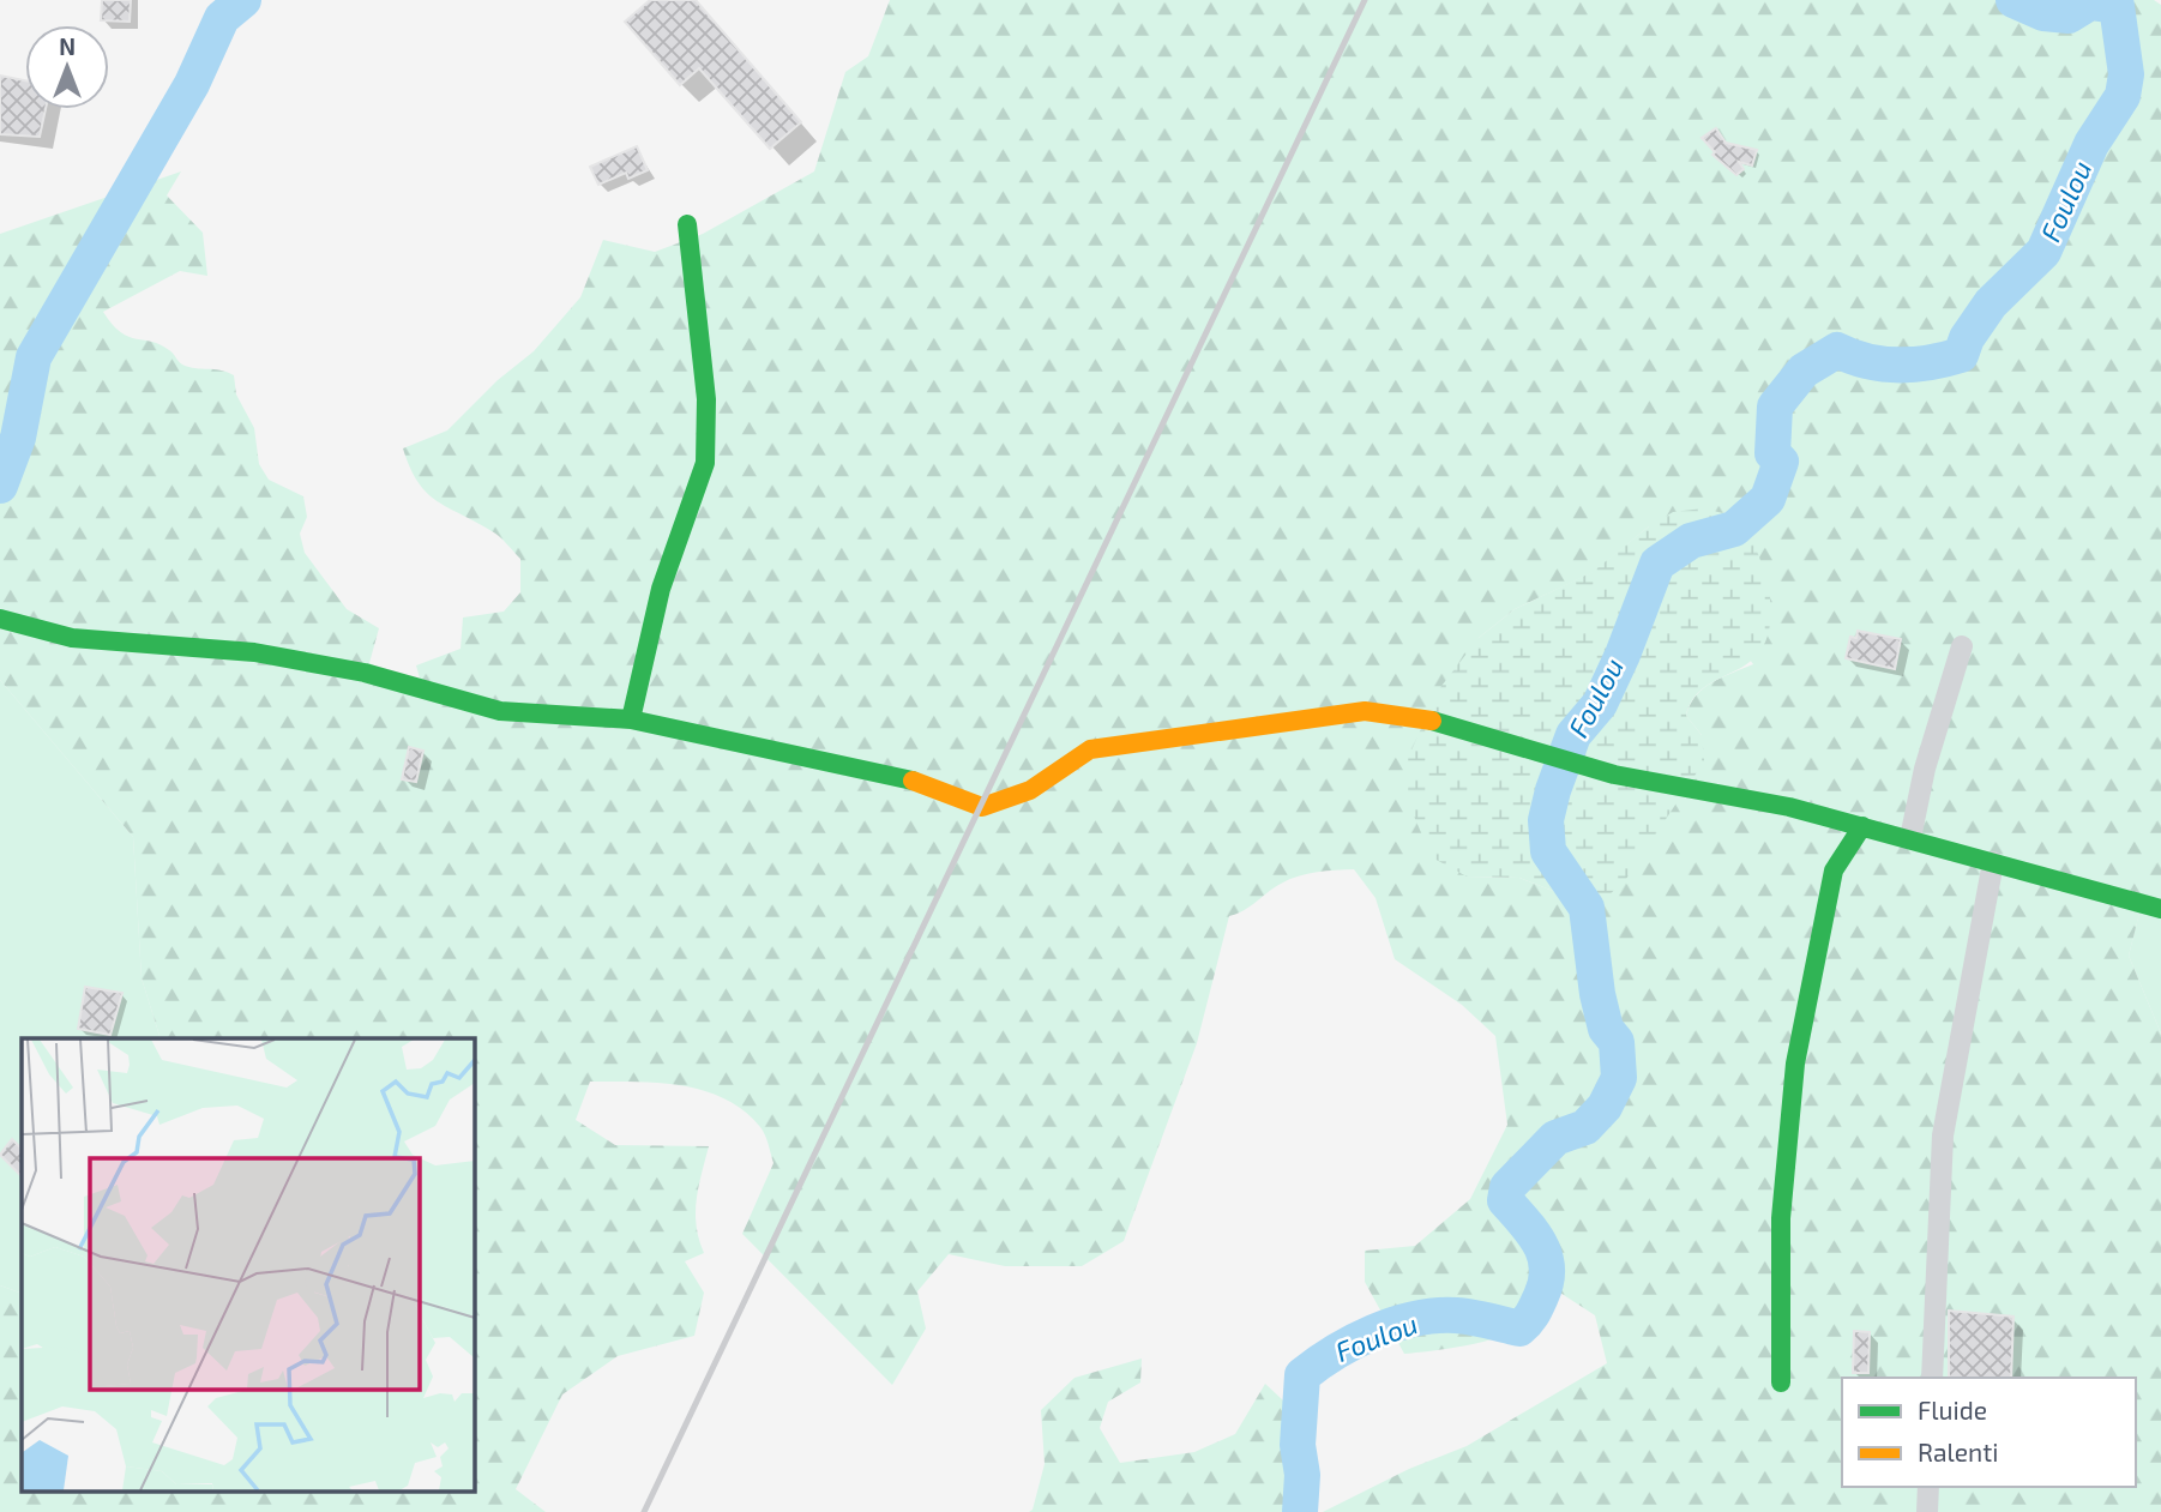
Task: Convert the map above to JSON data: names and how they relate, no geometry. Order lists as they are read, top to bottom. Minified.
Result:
{"water":["Foulou"],"legend":["Fluide","Ralenti"],"north":"top"}
